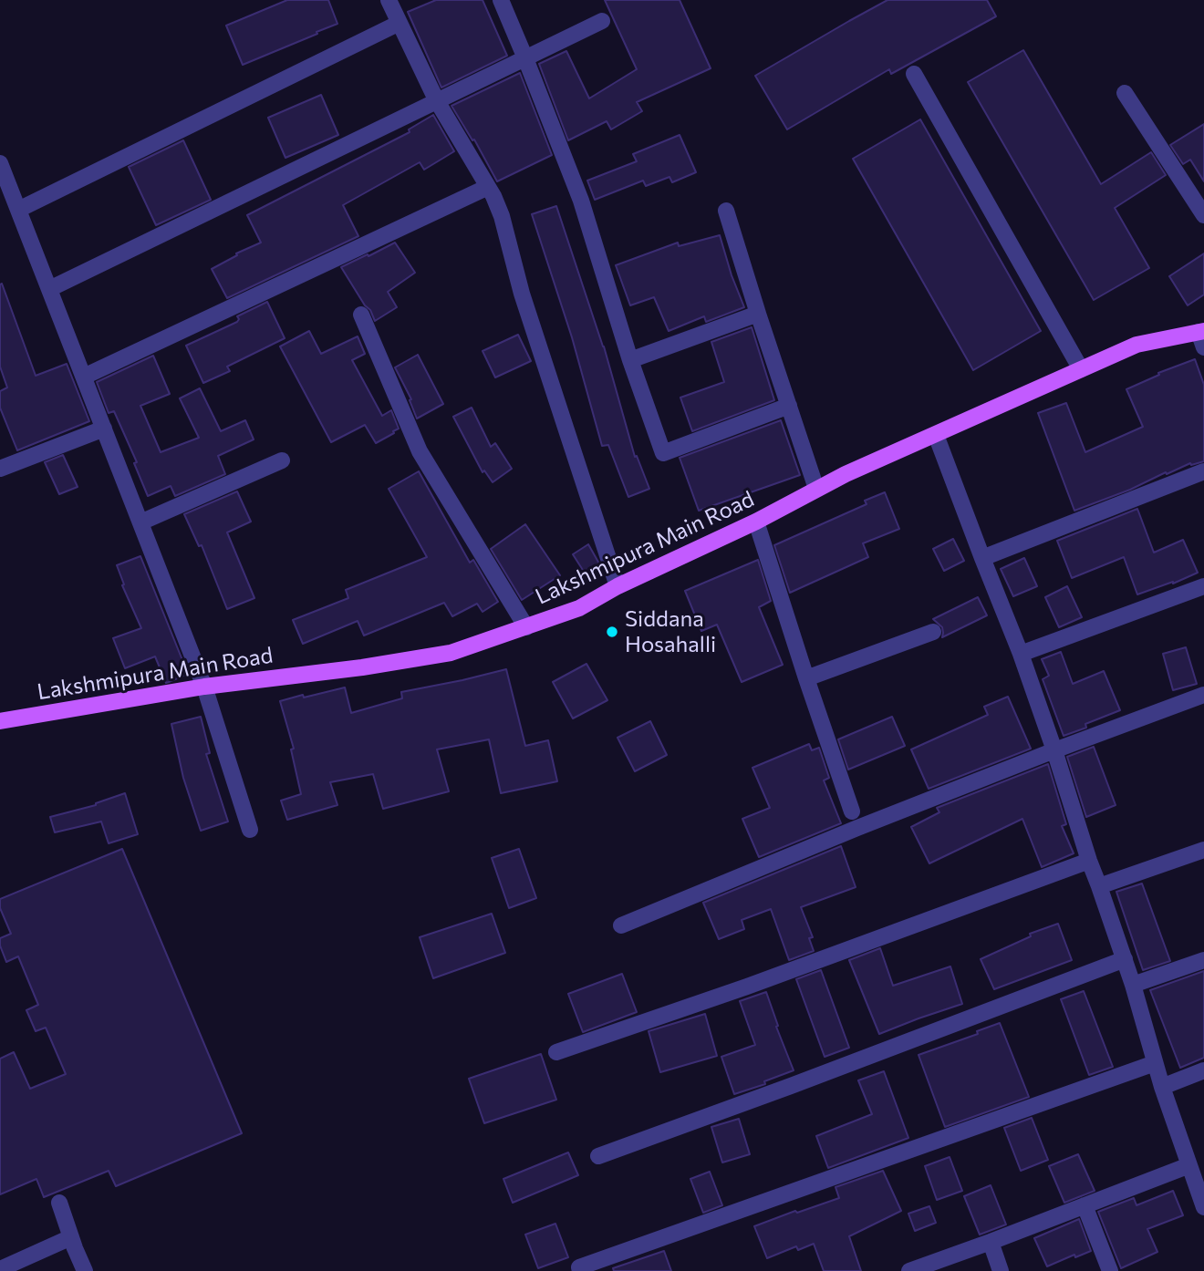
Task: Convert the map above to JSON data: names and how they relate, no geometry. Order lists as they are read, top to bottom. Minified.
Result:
{"streets":{"main road":["Lakshmipura Main Road"]},"places":["Siddana Hosahalli"]}
